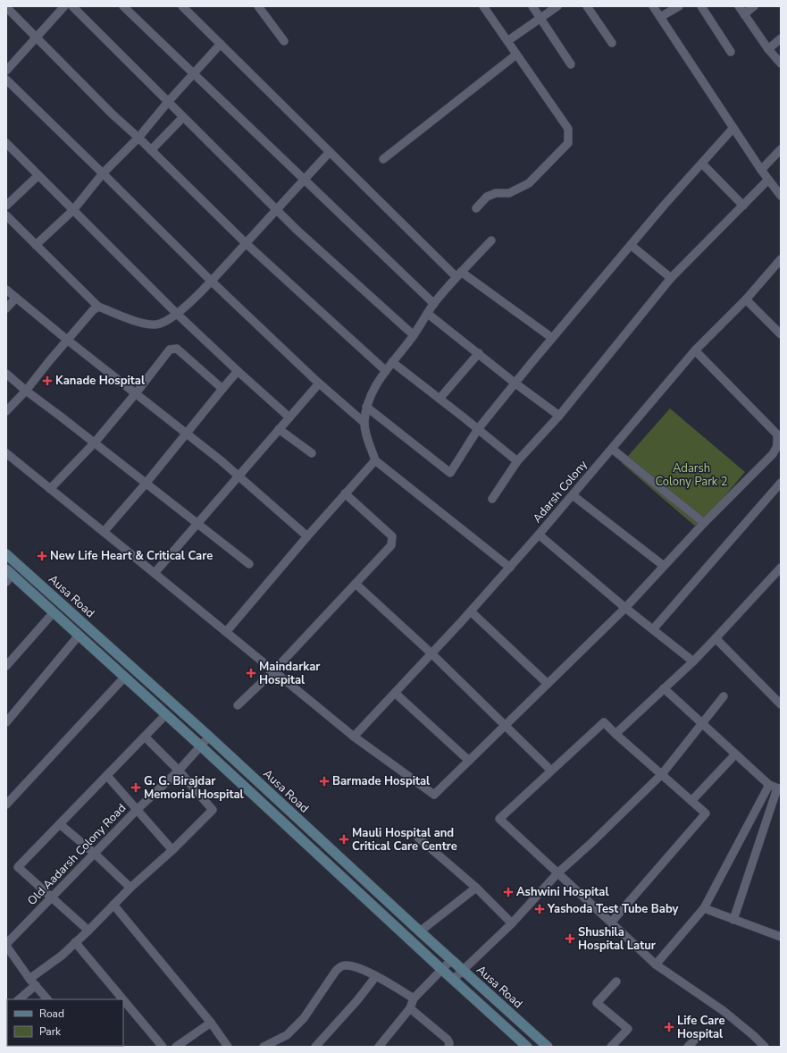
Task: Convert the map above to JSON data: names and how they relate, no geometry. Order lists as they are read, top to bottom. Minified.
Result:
{"streets":{"main road":["Ausa Road"],"street":["Adarsh Colony","Old Aadarsh Colony Road"]},"crossings":[["Ausa Road","Old Aadarsh Colony Road"]],"parks":["Adarsh Colony Park 2"],"places":{"health":["Kanade Hospital","New Life Heart & Critical Care","Maindarkar Hospital","Barmade Hospital","G. G. Birajdar Memorial Hospital","Mauli Hospital and Critical Care Centre","Ashwini Hospital","Yashoda Test Tube Baby","Shushila Hospital Latur","Life Care Hospital"]},"legend":["Road","Park"]}
